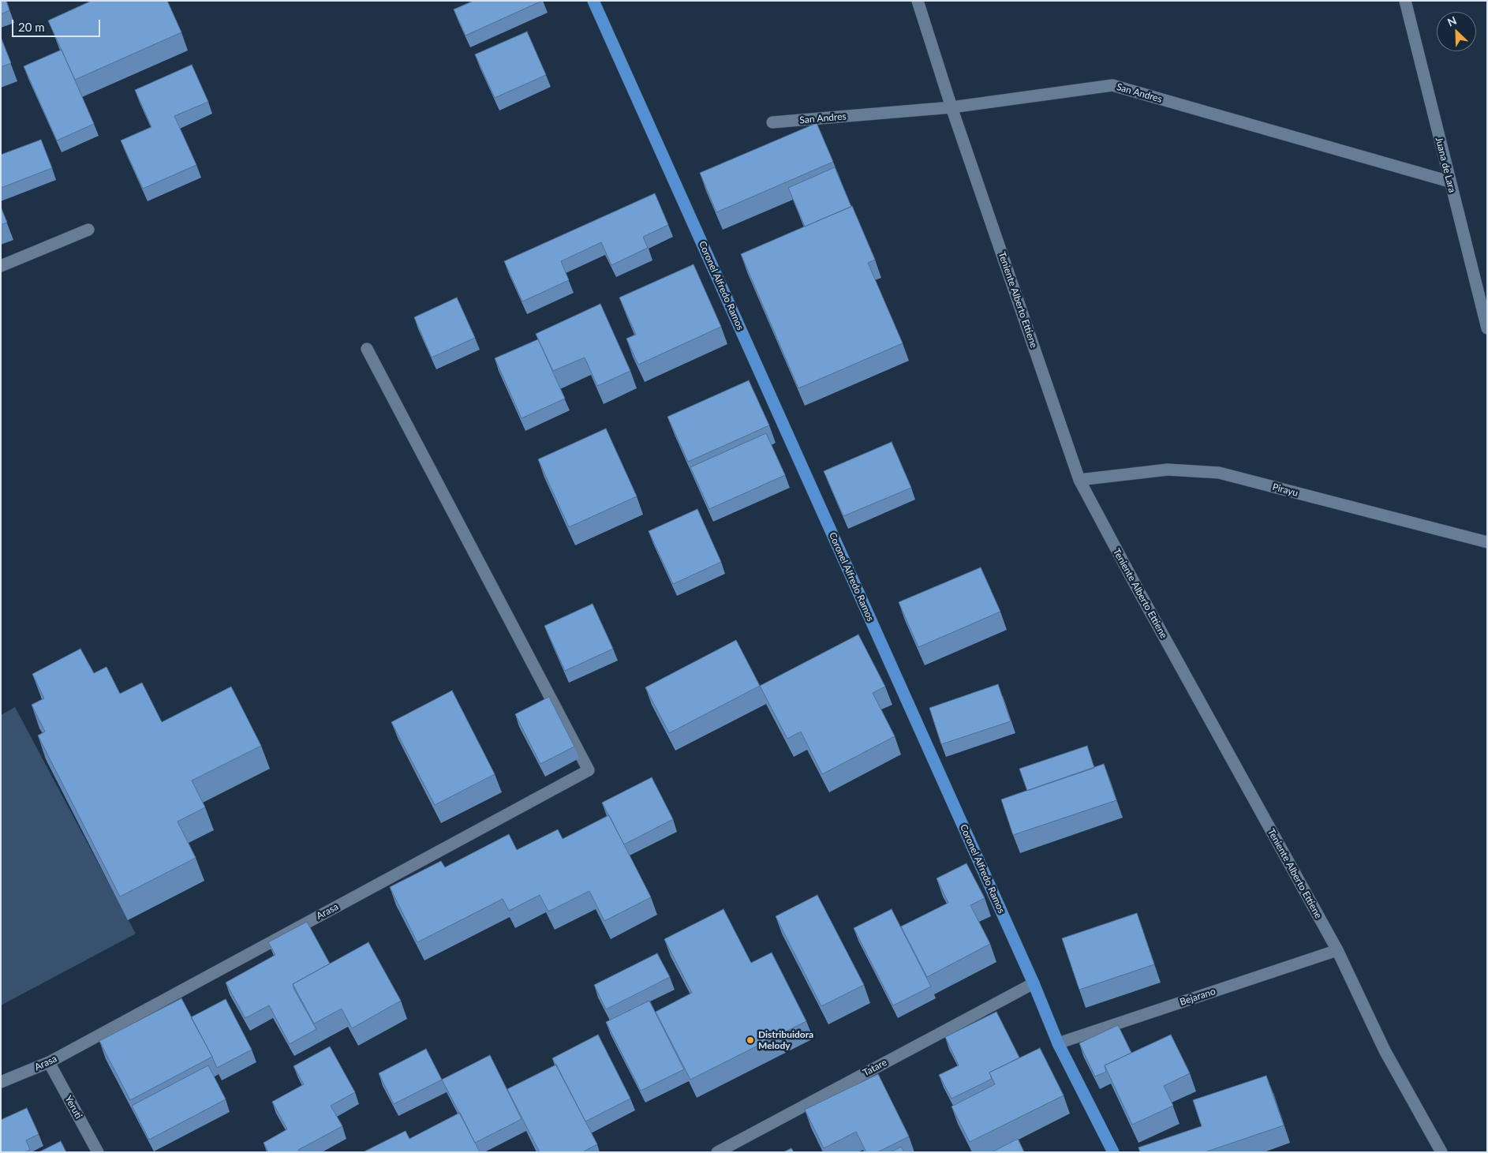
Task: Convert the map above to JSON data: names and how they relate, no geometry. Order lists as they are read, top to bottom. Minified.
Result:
{"streets":{"main road":["Coronel Alfredo Ramos"],"street":["San Andres","Juana de Lara","Teniente Alberto Ettiene","Pirayu","Arasa","Bejarano","Tatare","Yeruti"]},"crossings":[["San Andres","Juana de Lara"],["San Andres","Teniente Alberto Ettiene"],["Coronel Alfredo Ramos","Bejarano"],["Coronel Alfredo Ramos","Tatare"],["Teniente Alberto Ettiene","Pirayu"],["Teniente Alberto Ettiene","Bejarano"],["Arasa","Yeruti"]],"places":["Distribuidora Melody"],"scale_bar":"20 m","north":"top left"}
